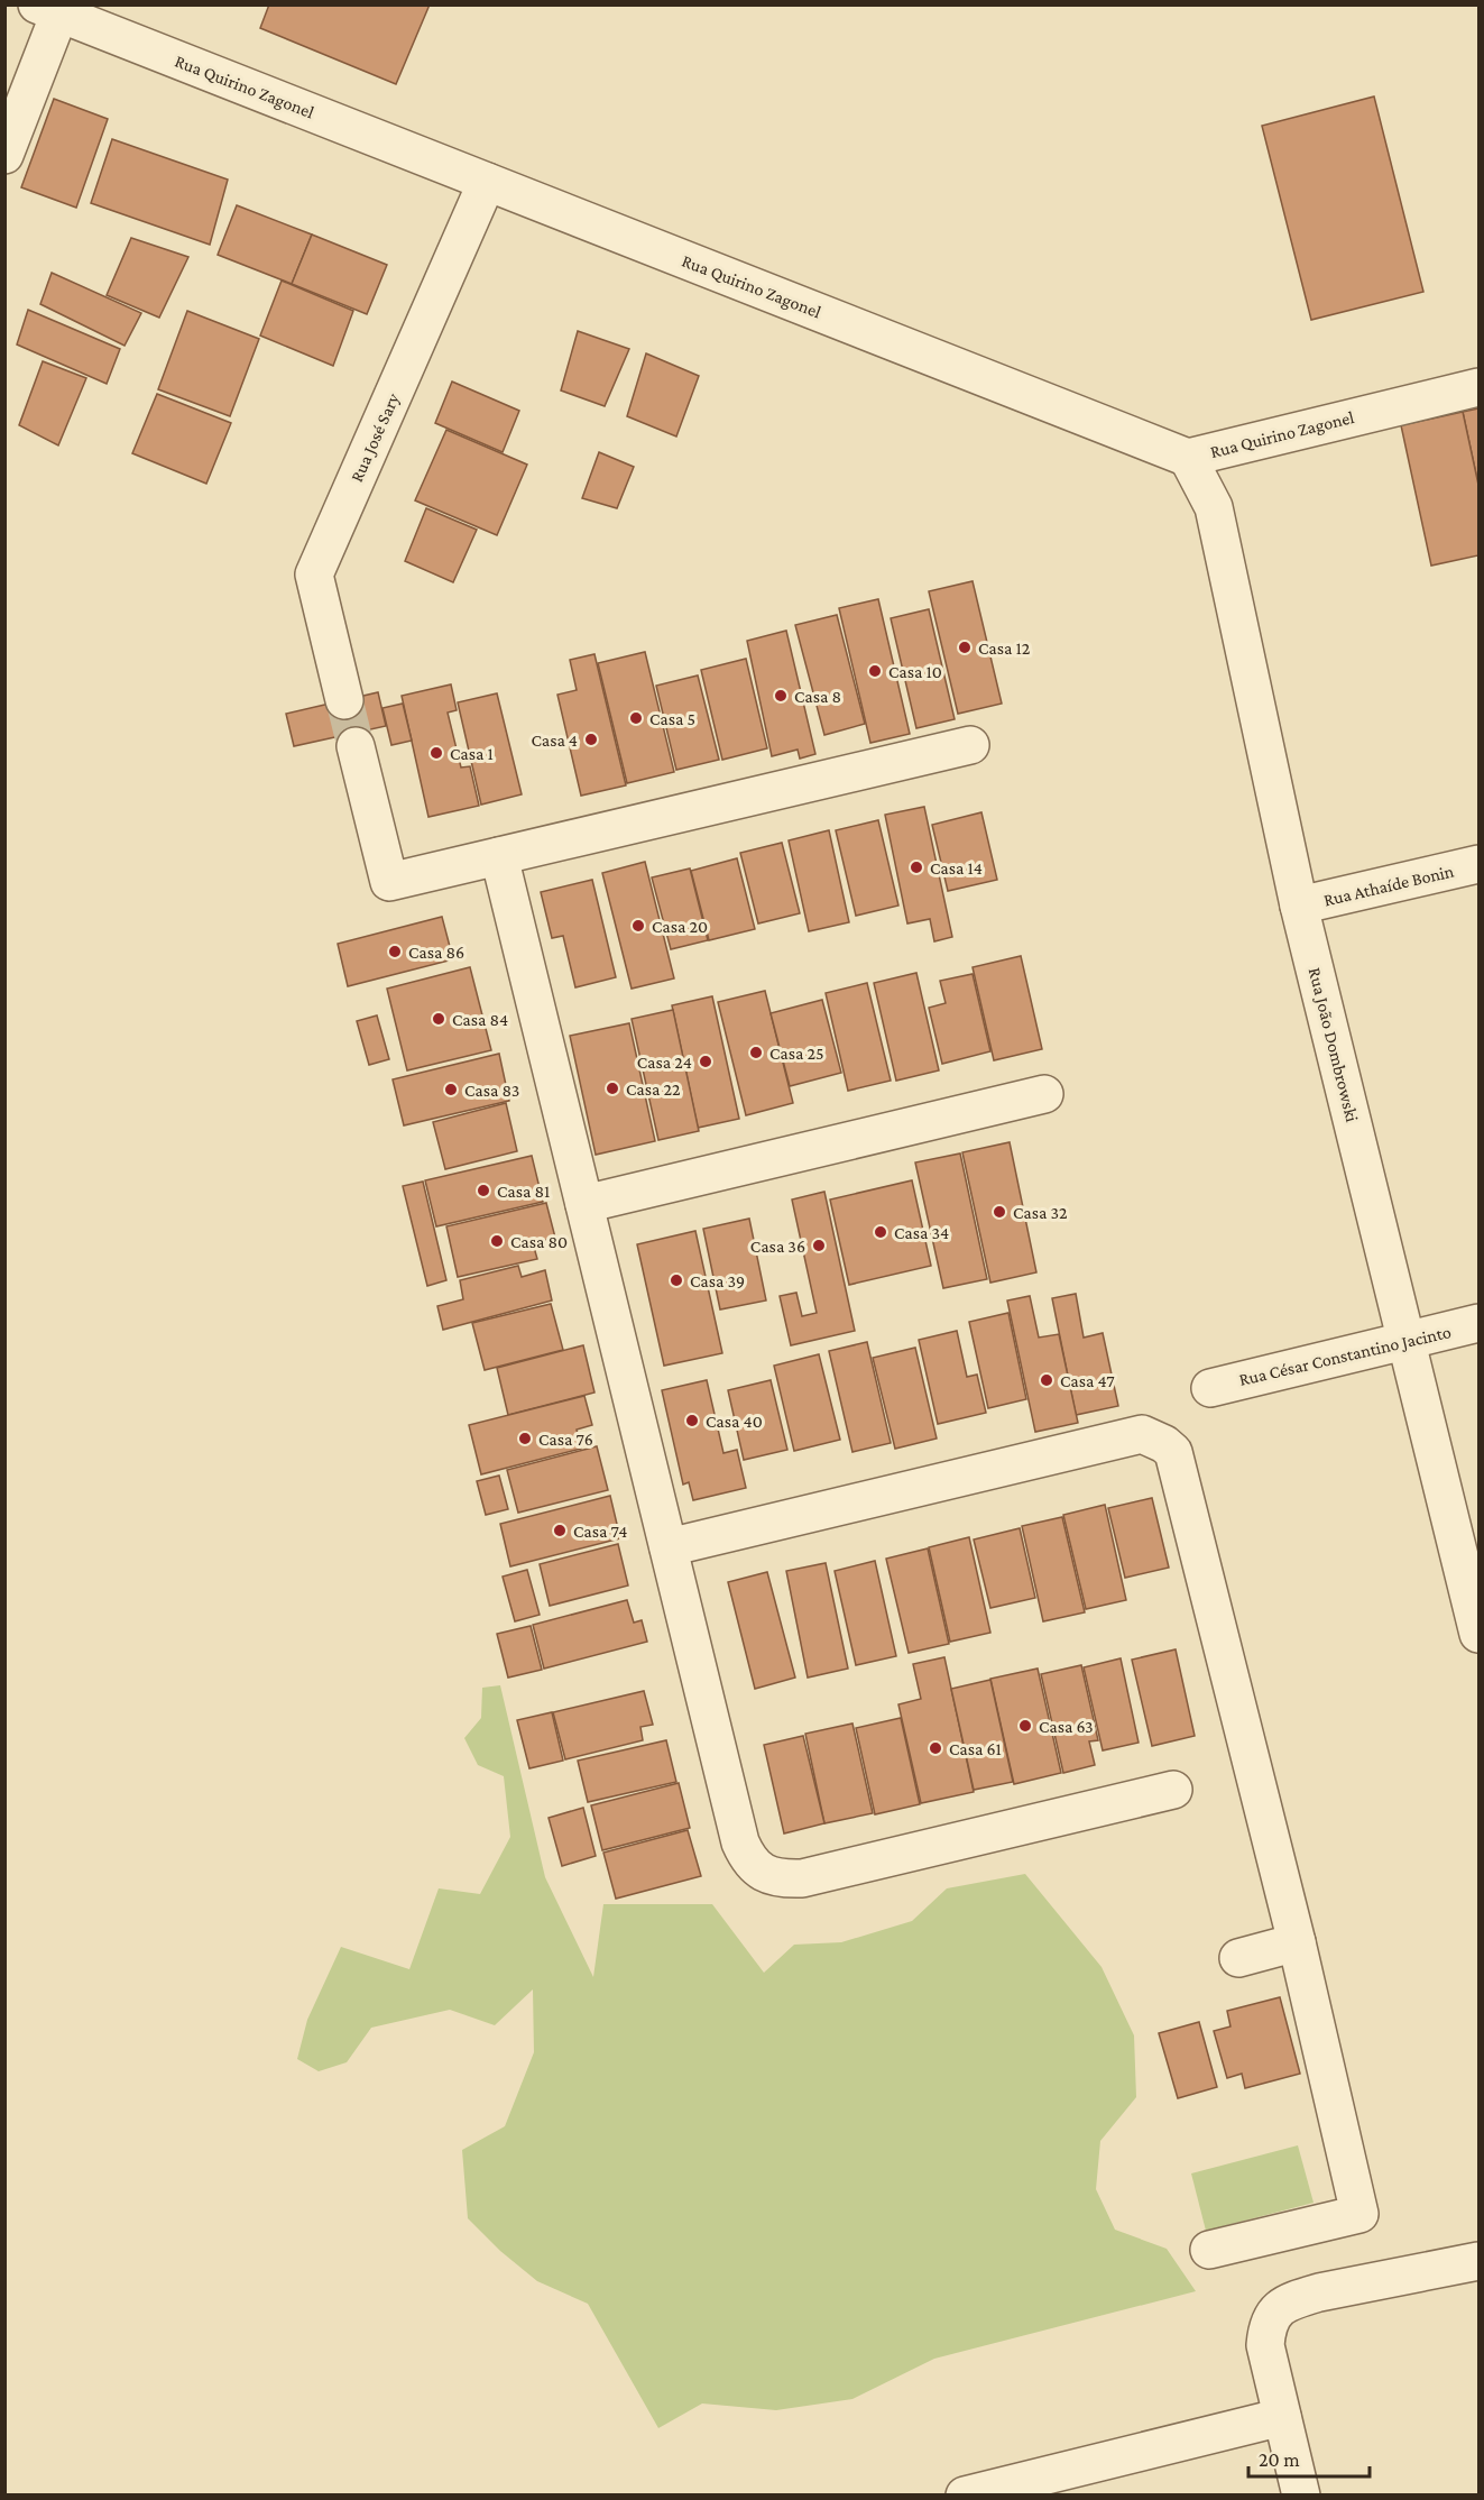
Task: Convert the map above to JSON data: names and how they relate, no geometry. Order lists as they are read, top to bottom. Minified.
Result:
{"streets":{"street":["Rua Quirino Zagonel","Rua José Sary","Rua Athaíde Bonin","Rua João Dombrowski","Rua César Constantino Jacinto"]},"crossings":[["Rua Quirino Zagonel","Rua José Sary"],["Rua Quirino Zagonel","Rua João Dombrowski"],["Rua Athaíde Bonin","Rua João Dombrowski"],["Rua João Dombrowski","Rua César Constantino Jacinto"]],"places":["Casa 12","Casa 10","Casa 8","Casa 5","Casa 4","Casa 1","Casa 14","Casa 20","Casa 86","Casa 84","Casa 25","Casa 24","Casa 22","Casa 83","Casa 81","Casa 32","Casa 34","Casa 80","Casa 36","Casa 39","Casa 47","Casa 40","Casa 76","Casa 74","Casa 63","Casa 61"],"scale_bar":"20 m"}
